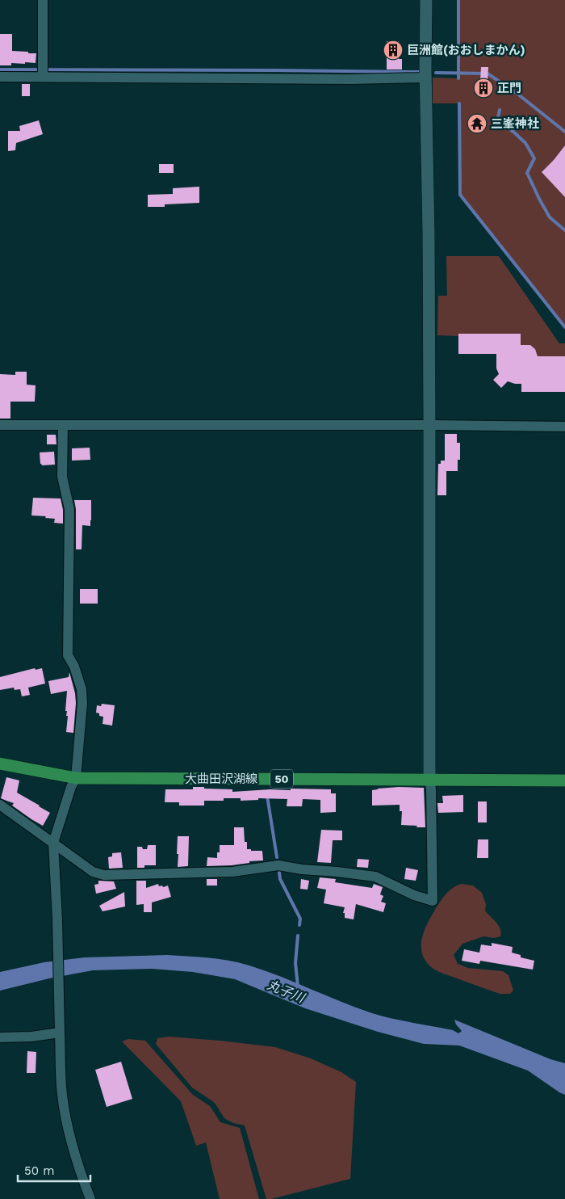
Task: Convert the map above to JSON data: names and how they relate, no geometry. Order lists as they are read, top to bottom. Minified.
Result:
{"streets":{"main road":["大曲田沢湖線","50"]},"water":["丸子川"],"places":{"building":["巨洲館(おおしまかん)","正門"],"temple":["三峯神社"]},"scale_bar":"50 m"}
